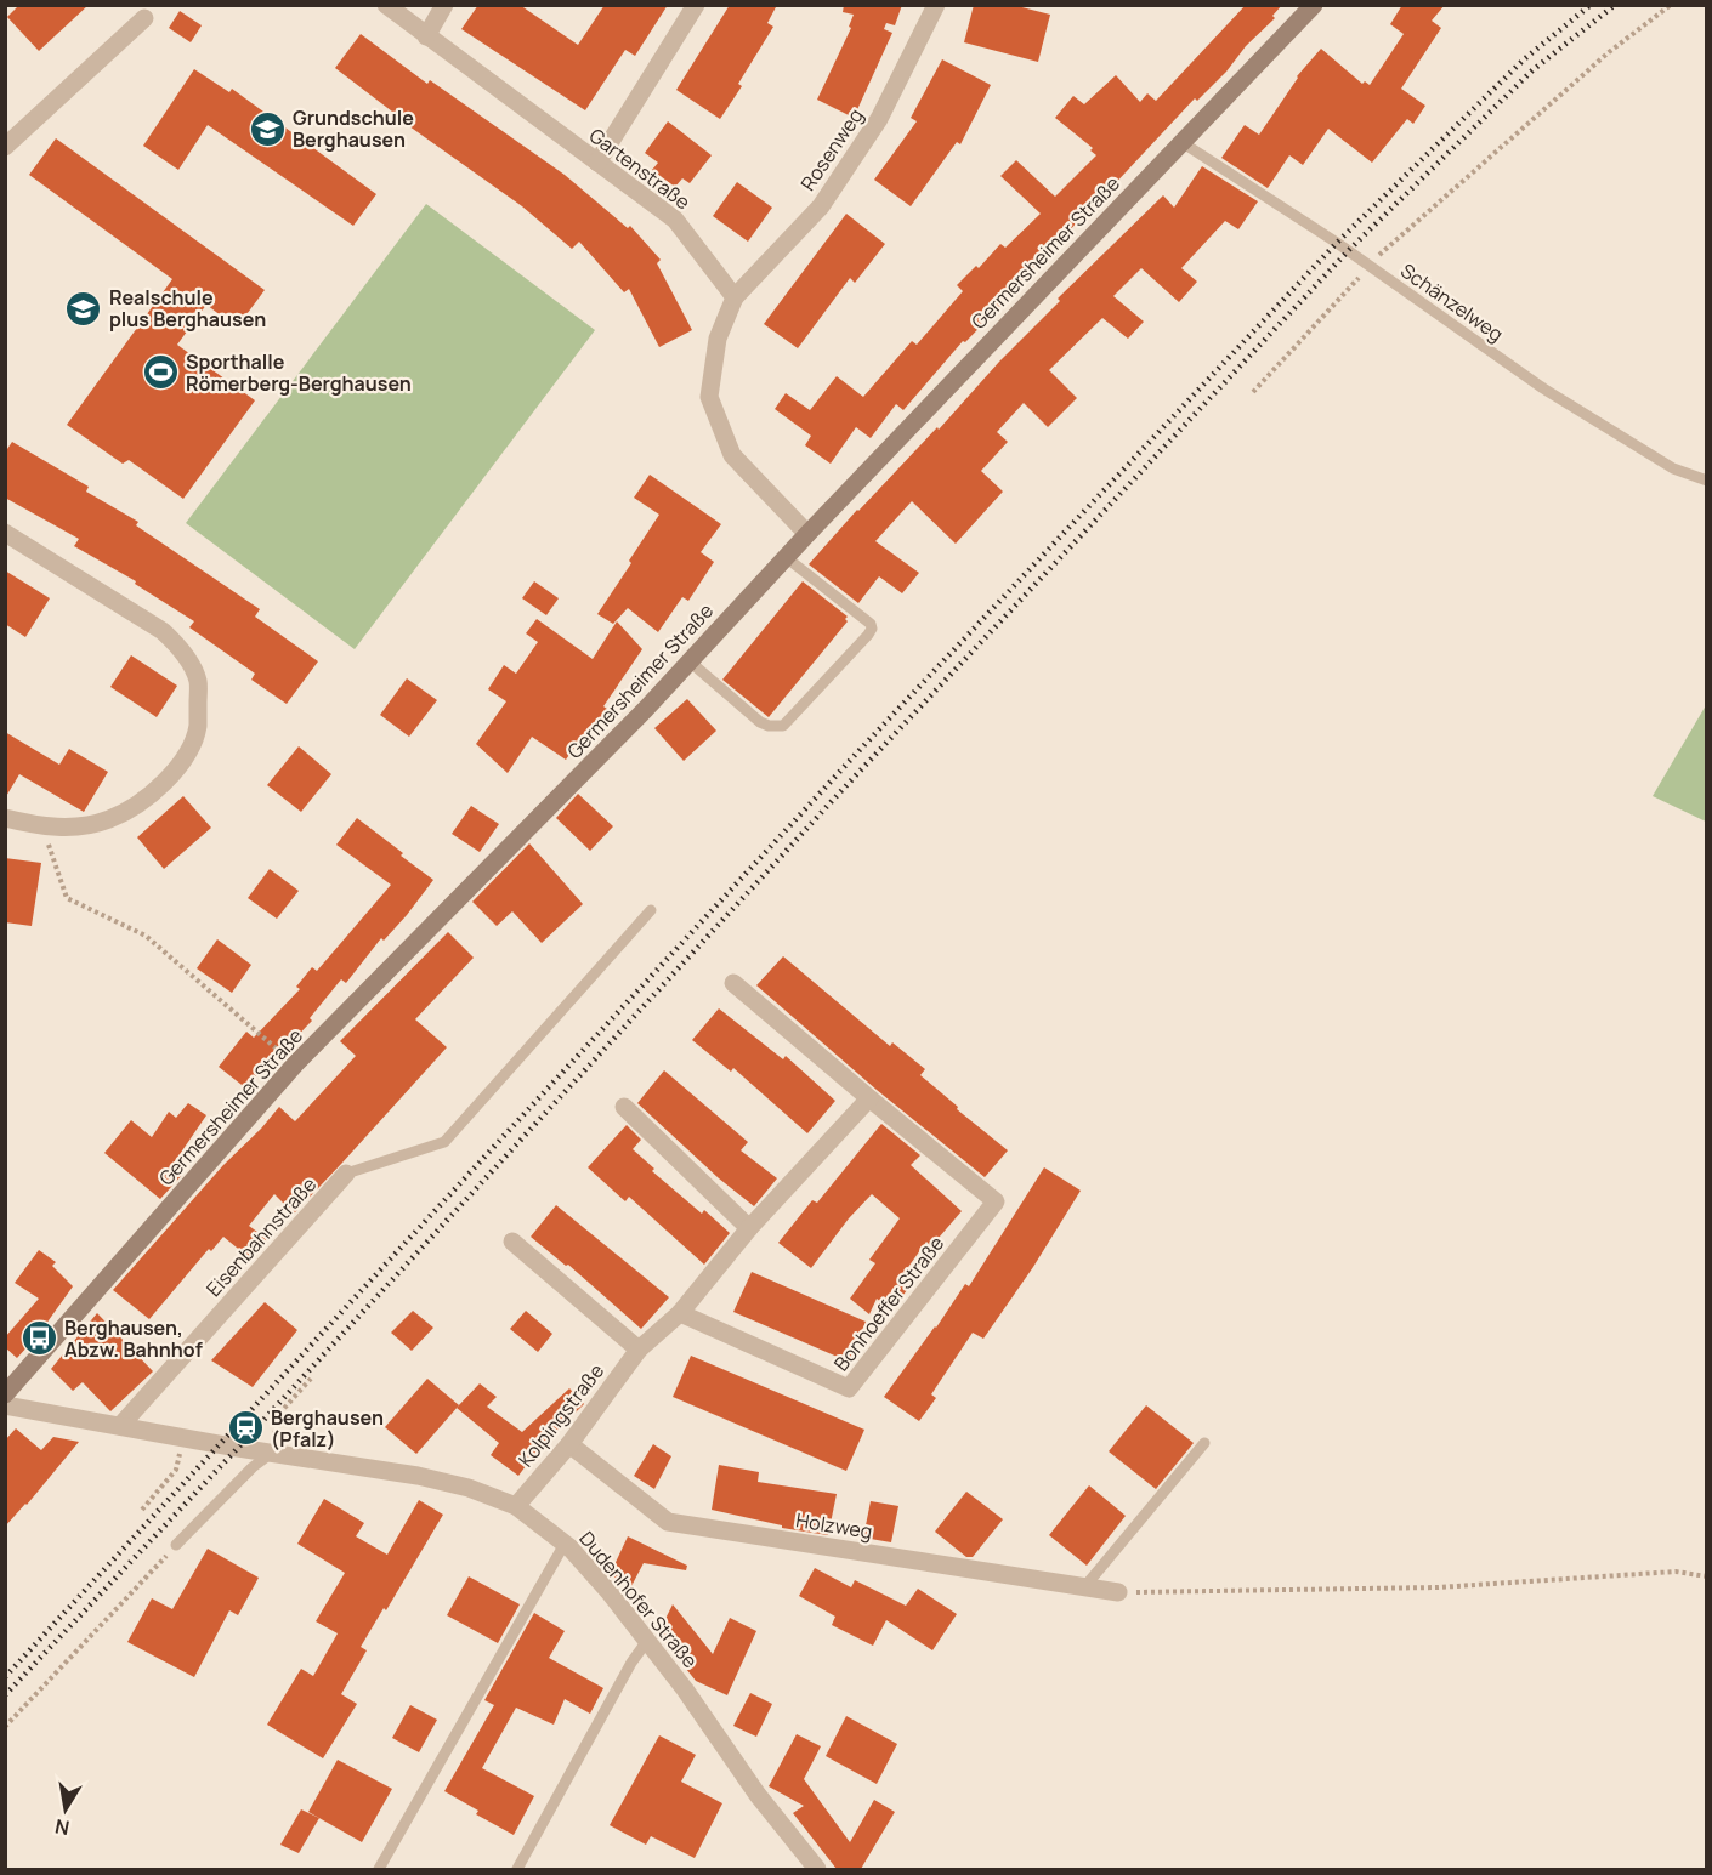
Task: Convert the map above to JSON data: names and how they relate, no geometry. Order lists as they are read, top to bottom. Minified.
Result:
{"streets":{"main road":["Germersheimer Straße"],"street":["Rosenweg","Gartenstraße","Eisenbahnstraße","Bonhoeffer Straße","Kolpingstraße","Holzweg","Dudenhofer Straße"],"lane":["Schänzelweg"]},"crossings":[["Rosenweg","Gartenstraße"],["Germersheimer Straße","Schänzelweg"],["Eisenbahnstraße","Dudenhofer Straße"],["Bonhoeffer Straße","Kolpingstraße"],["Kolpingstraße","Holzweg"],["Kolpingstraße","Dudenhofer Straße"]],"places":{"school or university":["Grundschule Berghausen","Realschule plus Berghausen"],"sports":["Sporthalle Römerberg-Berghausen"],"bus stop":["Berghausen, Abzw. Bahnhof"],"station":["Berghausen (Pfalz)"]},"north":"bottom"}
